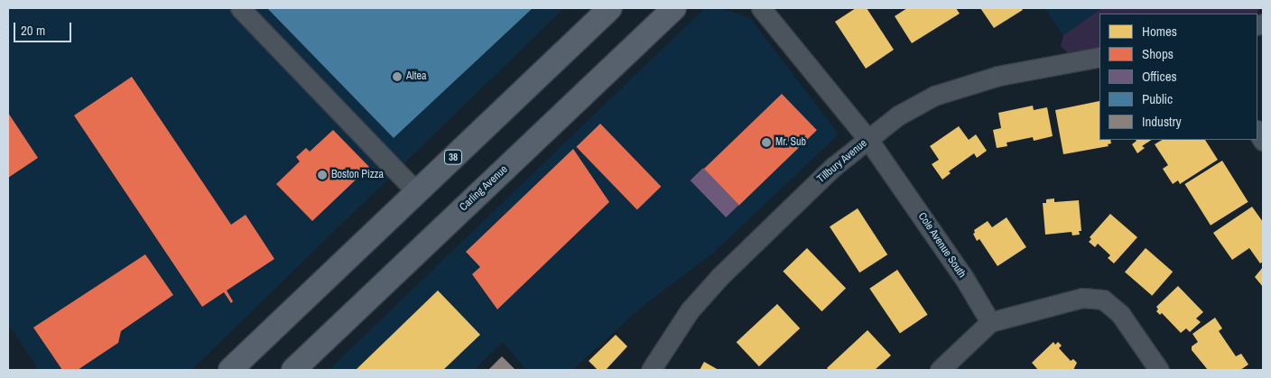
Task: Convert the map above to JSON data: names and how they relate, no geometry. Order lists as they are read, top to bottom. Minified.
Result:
{"streets":{"main road":["38","Carling Avenue"],"street":["Tillbury Avenue","Cole Avenue South"]},"crossings":[["Tillbury Avenue","Cole Avenue South"]],"places":["Altea","Mr. Sub","Boston Pizza"],"legend":["Homes","Shops","Offices","Public","Industry"],"scale_bar":"20 m"}
